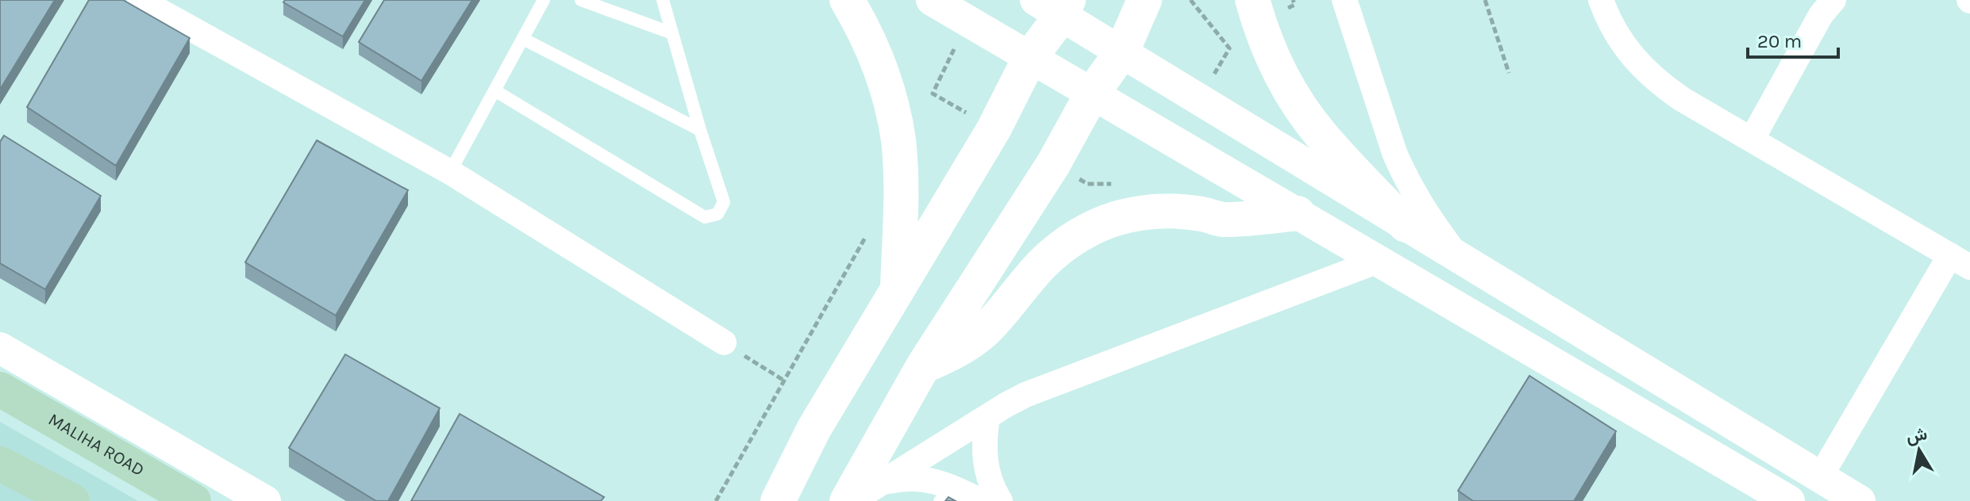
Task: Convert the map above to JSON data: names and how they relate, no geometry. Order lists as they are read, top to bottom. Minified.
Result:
{"streets":{"main road":["MALIHA ROAD"]},"scale_bar":"20 m","north":"top"}
